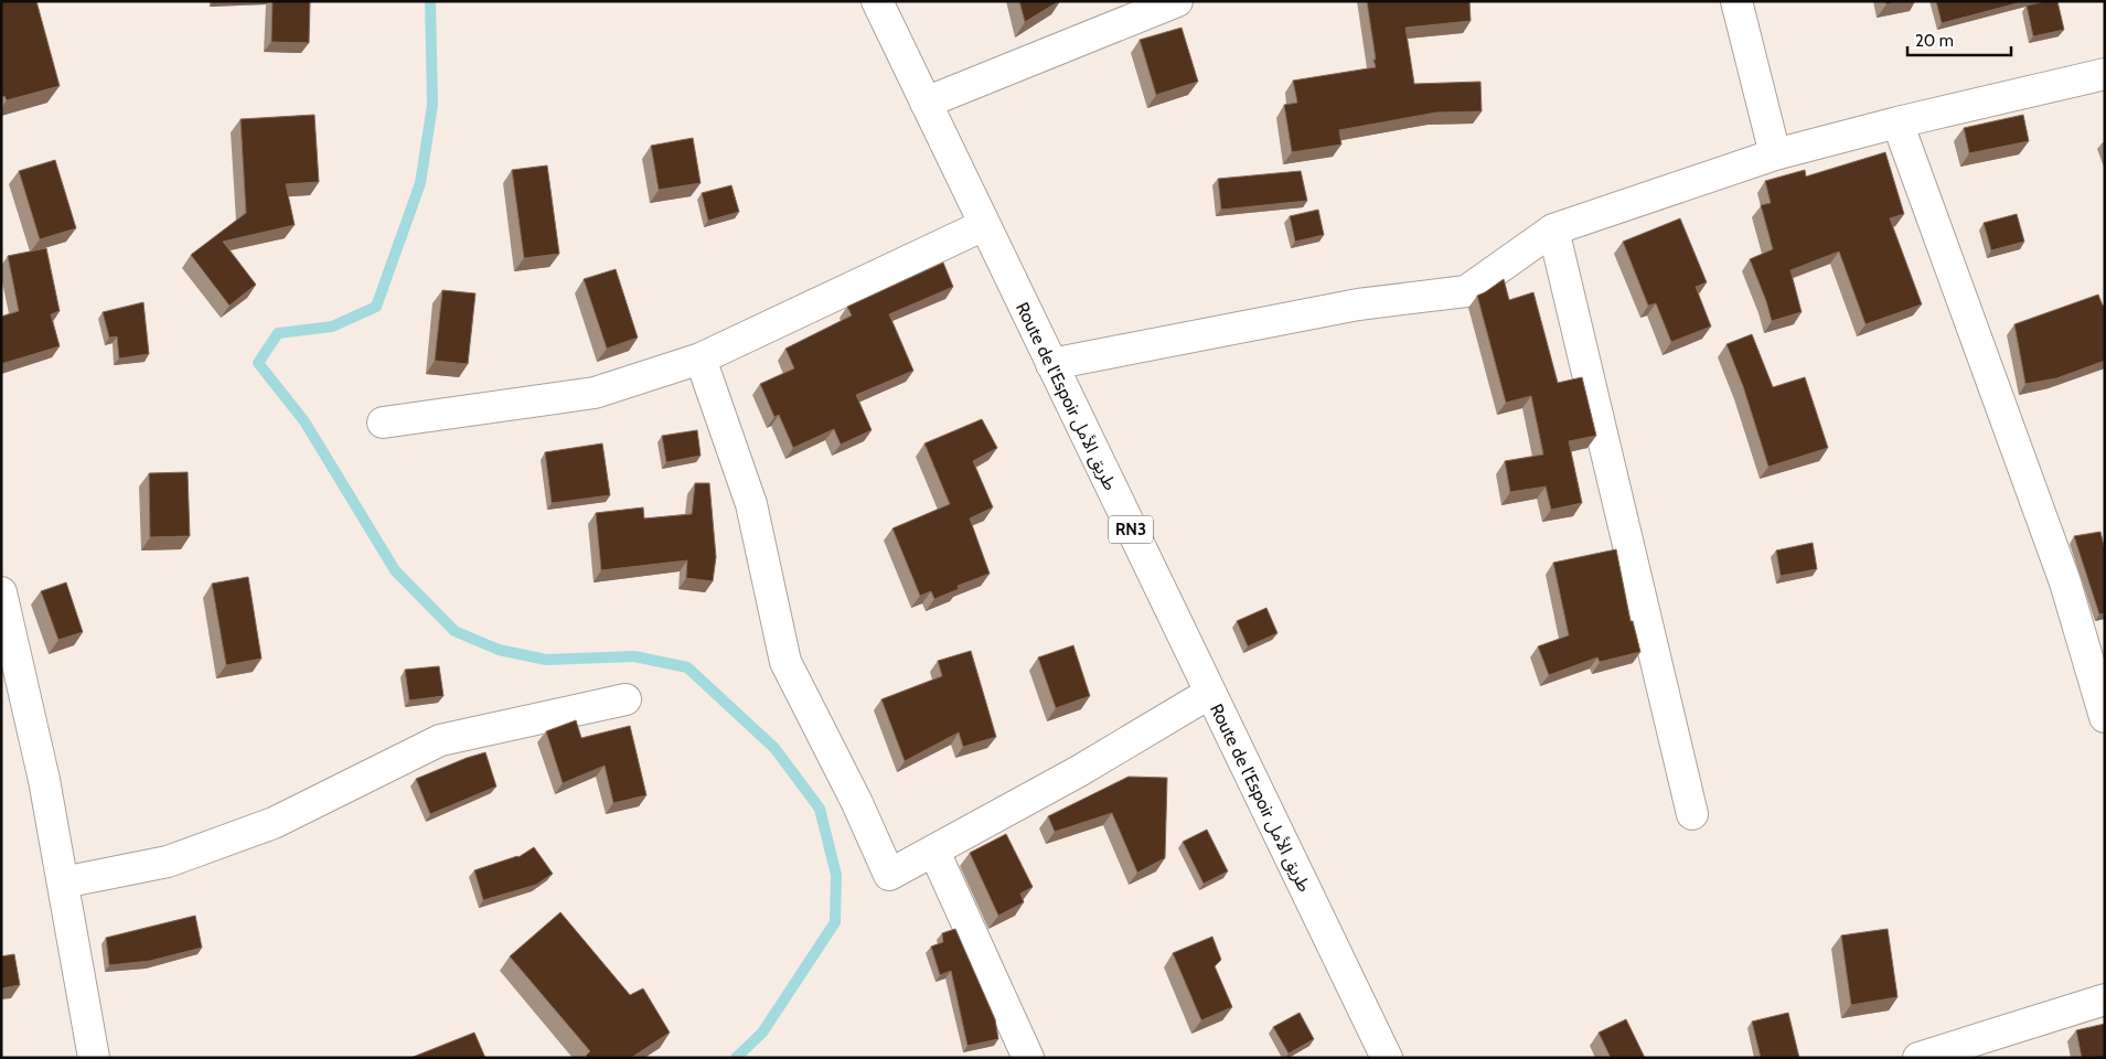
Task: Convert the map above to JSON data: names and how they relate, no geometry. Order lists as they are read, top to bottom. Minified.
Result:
{"streets":{"main road":["Route de l’Espoir طريق الأمل","RN3"]},"scale_bar":"20 m"}
